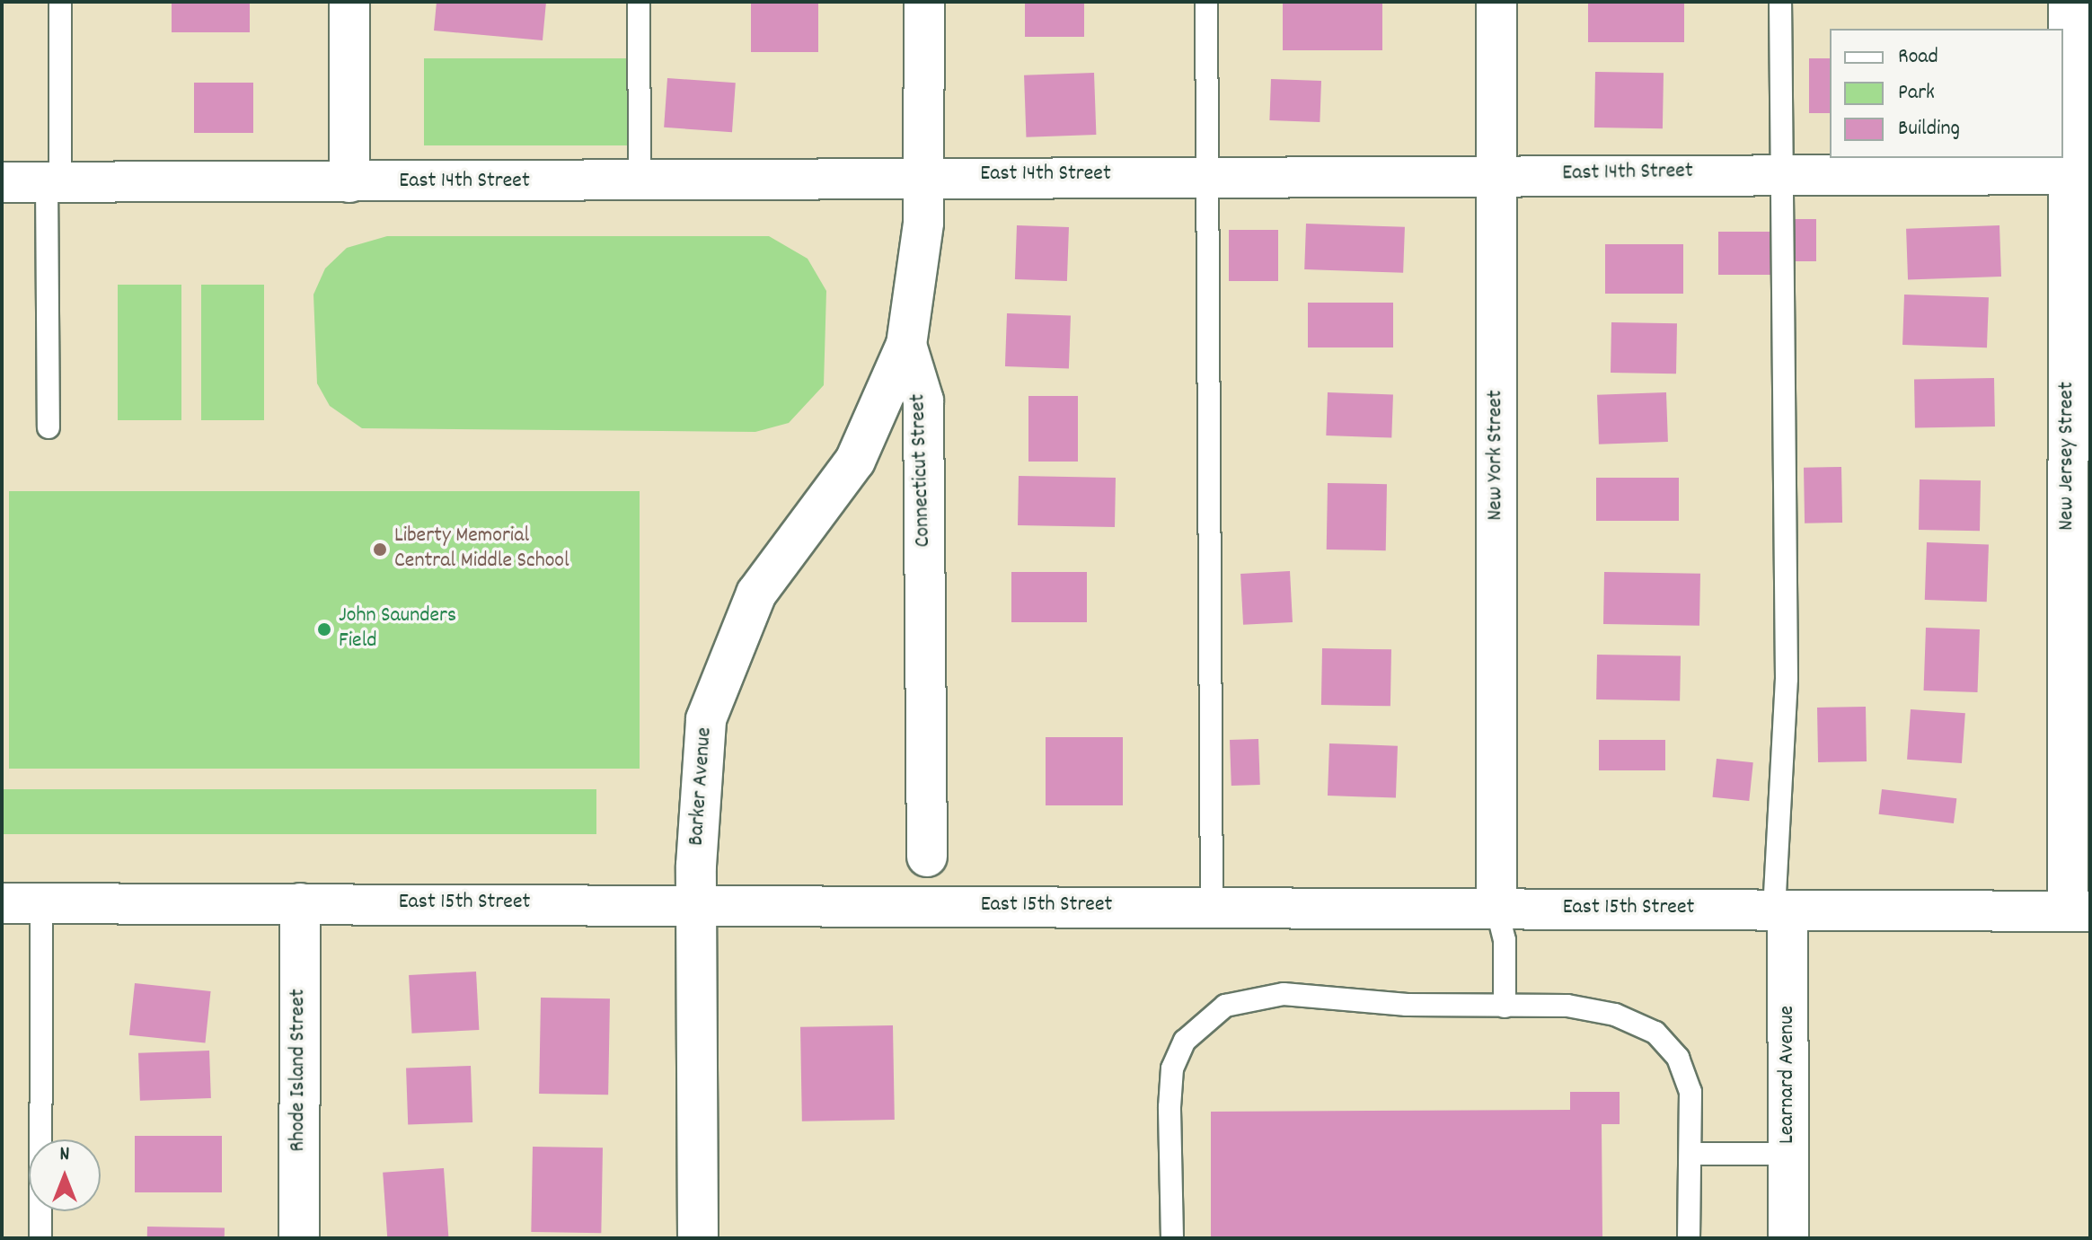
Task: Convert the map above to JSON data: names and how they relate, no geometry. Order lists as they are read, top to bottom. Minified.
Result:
{"streets":{"street":["East 14th Street","New York Street","New Jersey Street","Connecticut Street","Barker Avenue","East 15th Street","Rhode Island Street","Learnard Avenue"]},"crossings":[["East 14th Street","New York Street"],["East 14th Street","New Jersey Street"],["East 14th Street","Connecticut Street"],["New York Street","East 15th Street"],["New Jersey Street","East 15th Street"],["Connecticut Street","Barker Avenue"],["Barker Avenue","East 15th Street"],["East 15th Street","Rhode Island Street"],["East 15th Street","Learnard Avenue"]],"places":["Liberty Memorial Central Middle School","John Saunders Field"],"legend":["Road","Park","Building"],"north":"top"}
